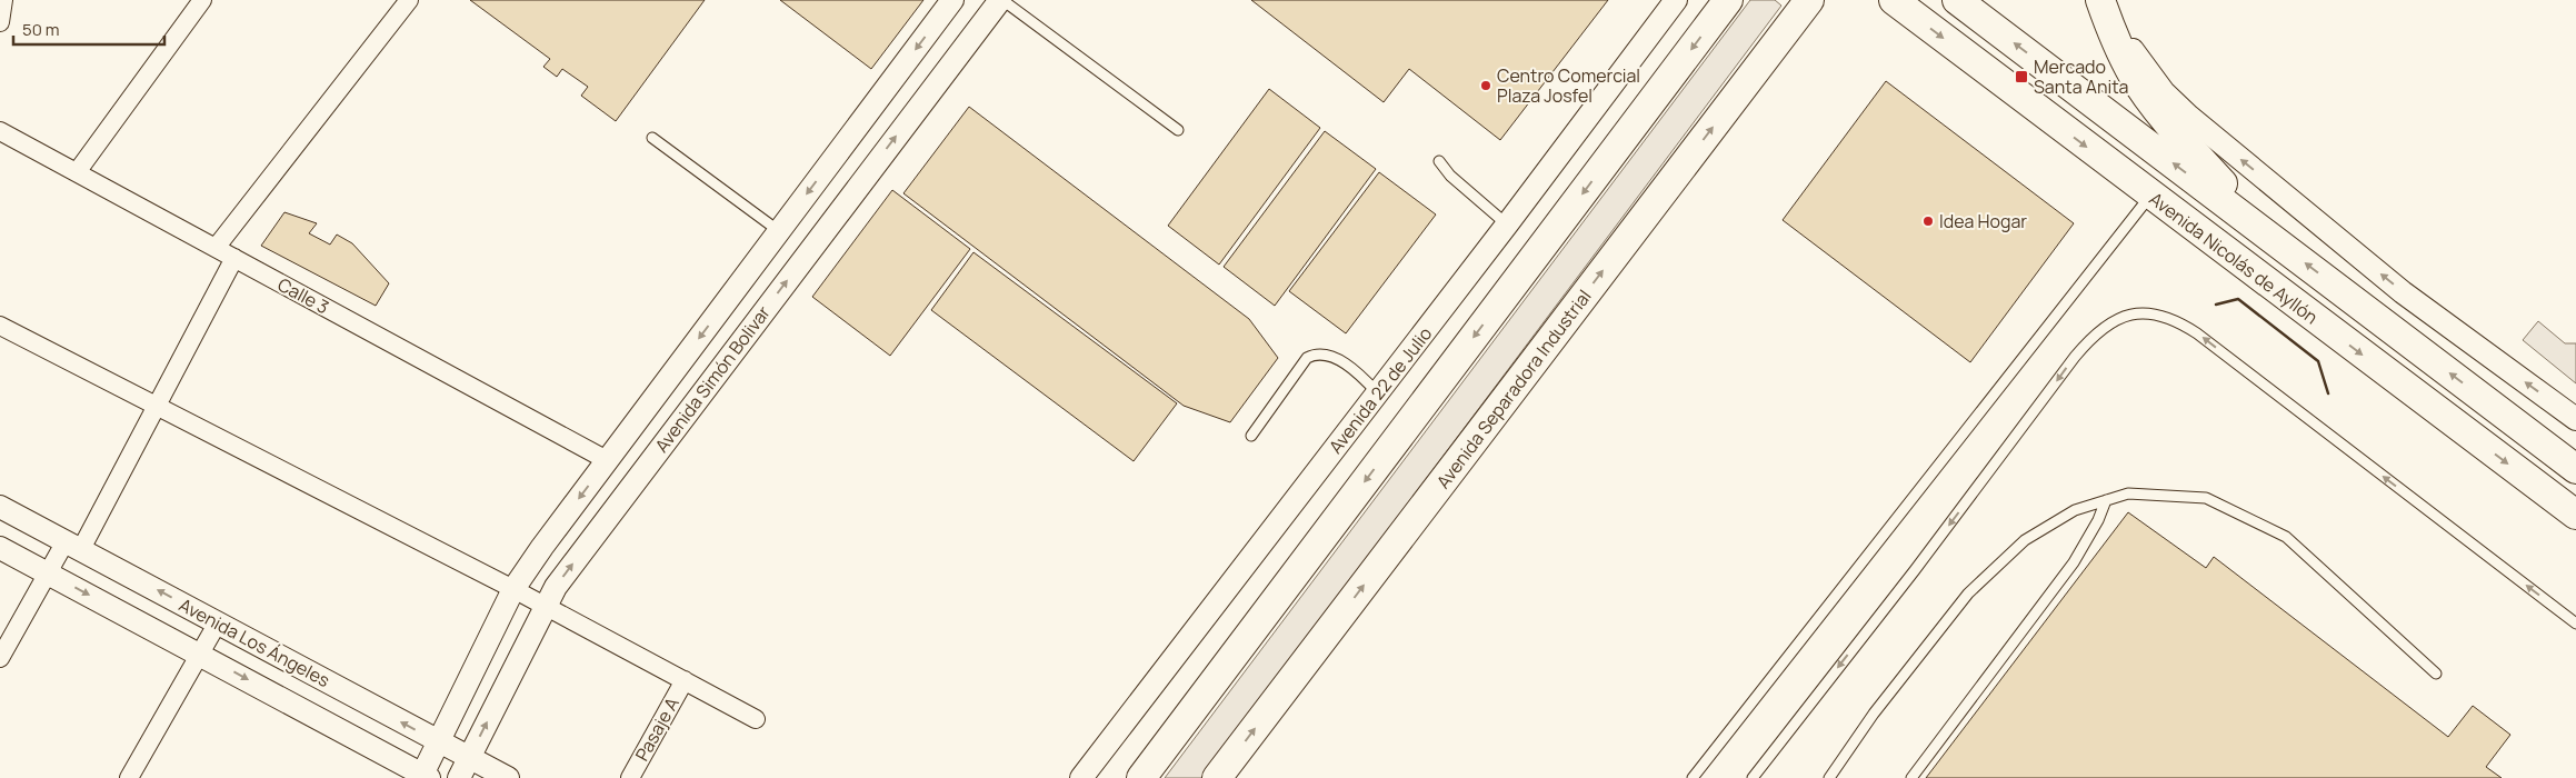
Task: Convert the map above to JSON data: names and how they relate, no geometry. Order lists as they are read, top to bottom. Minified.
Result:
{"streets":{"main road":["Avenida Nicolás de Ayllón","Avenida Separadora Industrial"],"street":["Calle 3","Avenida Simón Bolivar","Avenida 22 de Julio","Avenida Los Ángeles","Pasaje A"]},"crossings":[["Calle 3","Avenida Simón Bolivar"],["Avenida Simón Bolivar","Avenida Los Ángeles"]],"places":{"transit":["Mercado Santa Anita"],"other":["Centro Comercial Plaza Josfel","Idea Hogar"]},"scale_bar":"50 m"}
